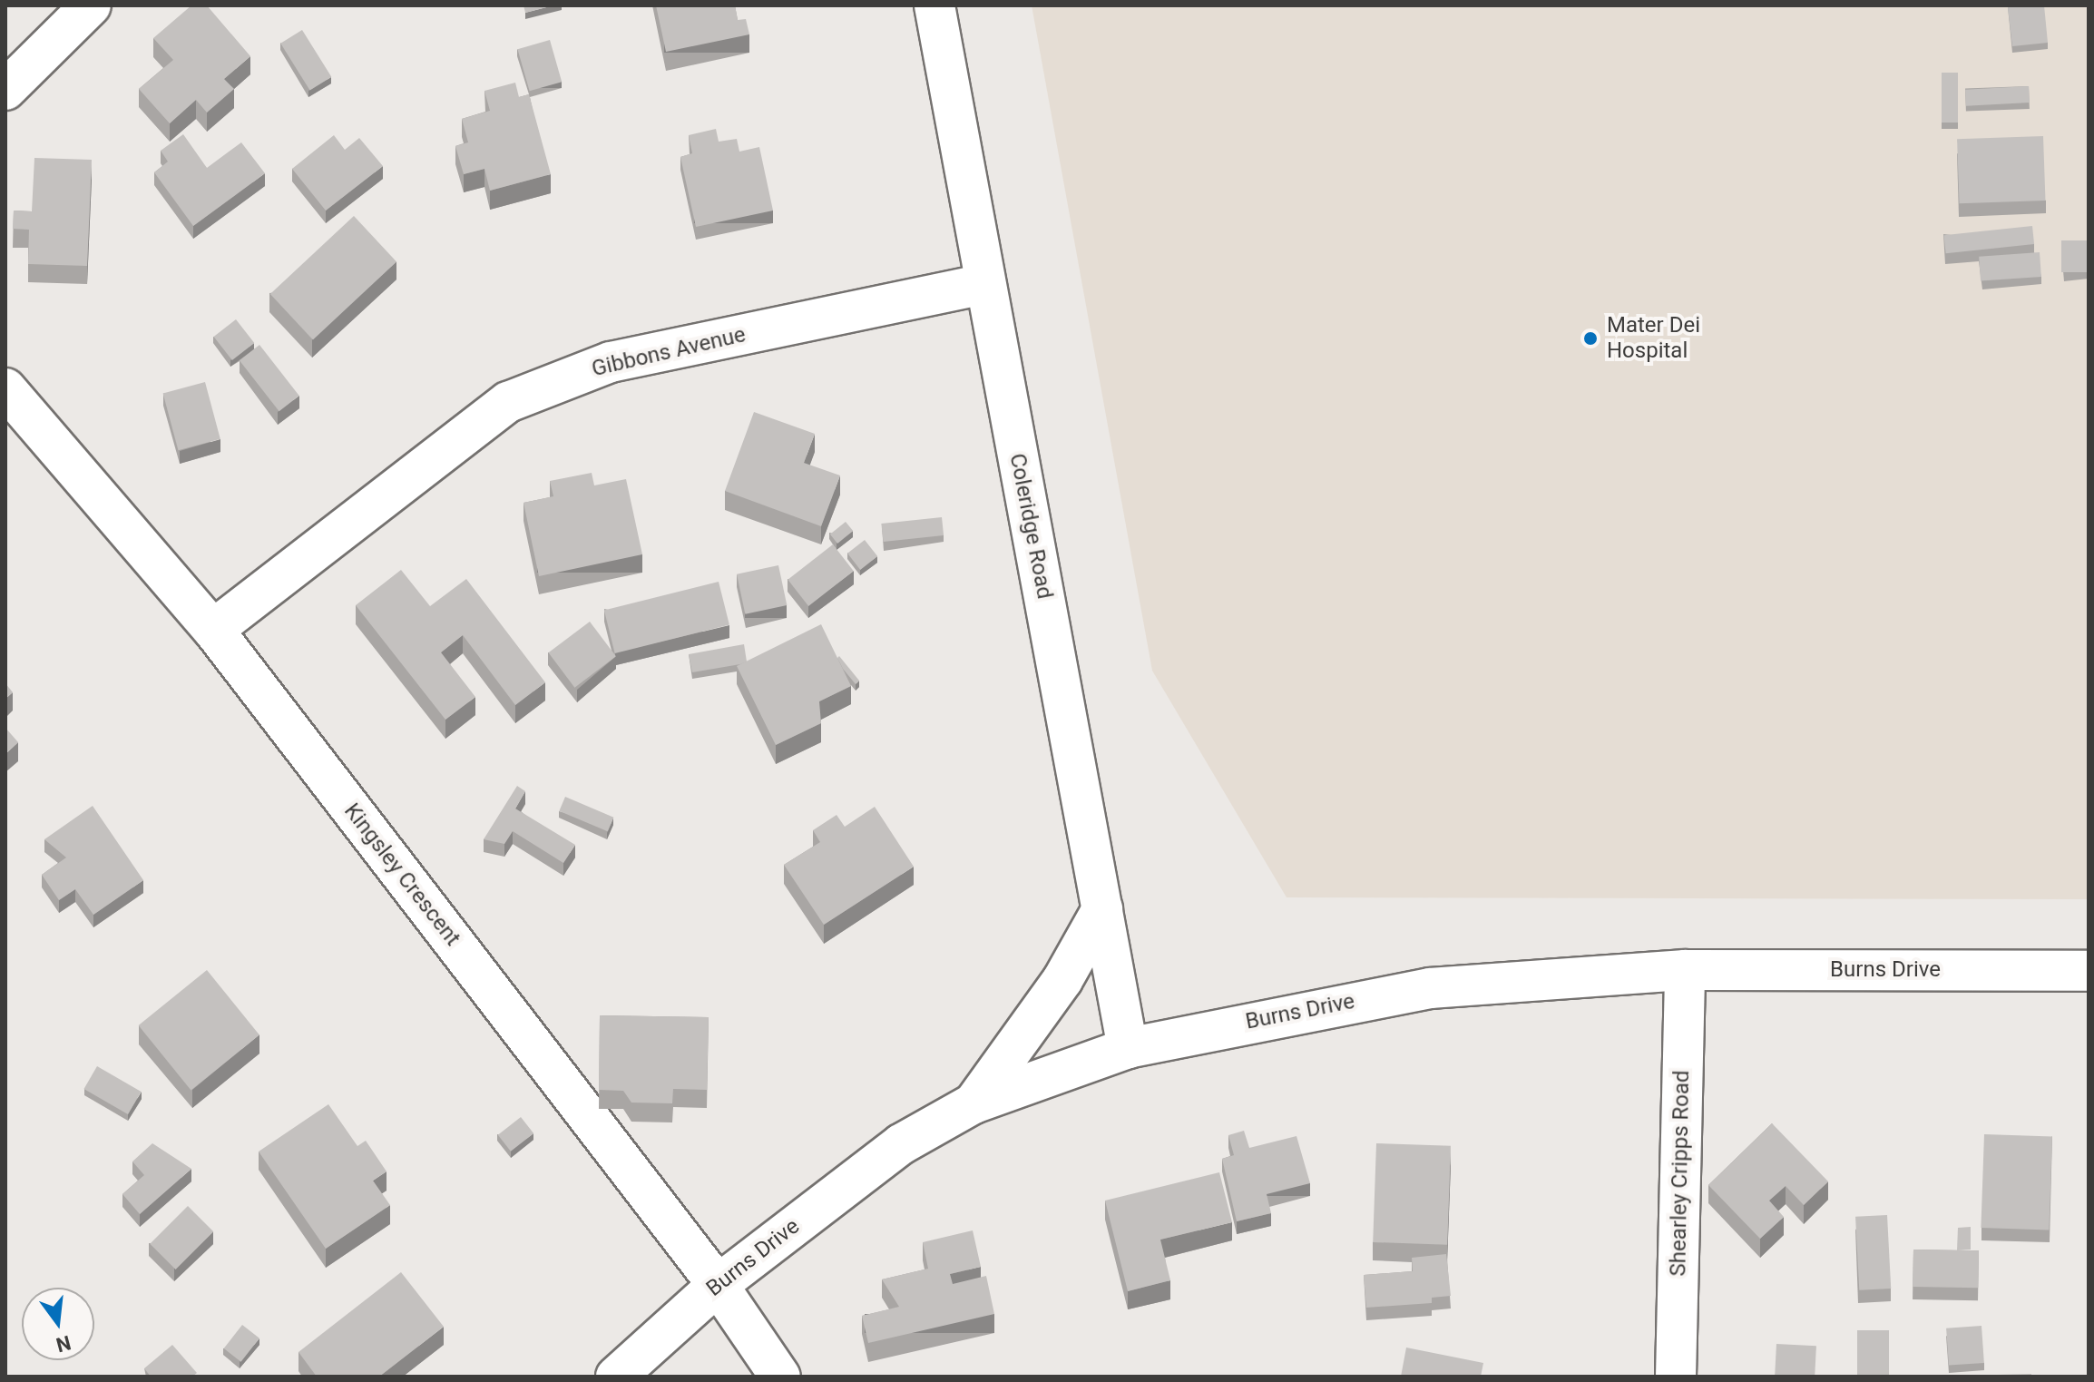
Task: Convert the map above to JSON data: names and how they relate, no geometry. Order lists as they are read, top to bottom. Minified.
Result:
{"streets":{"street":["Gibbons Avenue","Coleridge Road","Kingsley Crescent","Burns Drive","Shearley Cripps Road"]},"crossings":[["Gibbons Avenue","Coleridge Road"],["Gibbons Avenue","Kingsley Crescent"],["Coleridge Road","Burns Drive"],["Kingsley Crescent","Burns Drive"],["Burns Drive","Shearley Cripps Road"]],"places":["Mater Dei Hospital"],"north":"bottom"}
